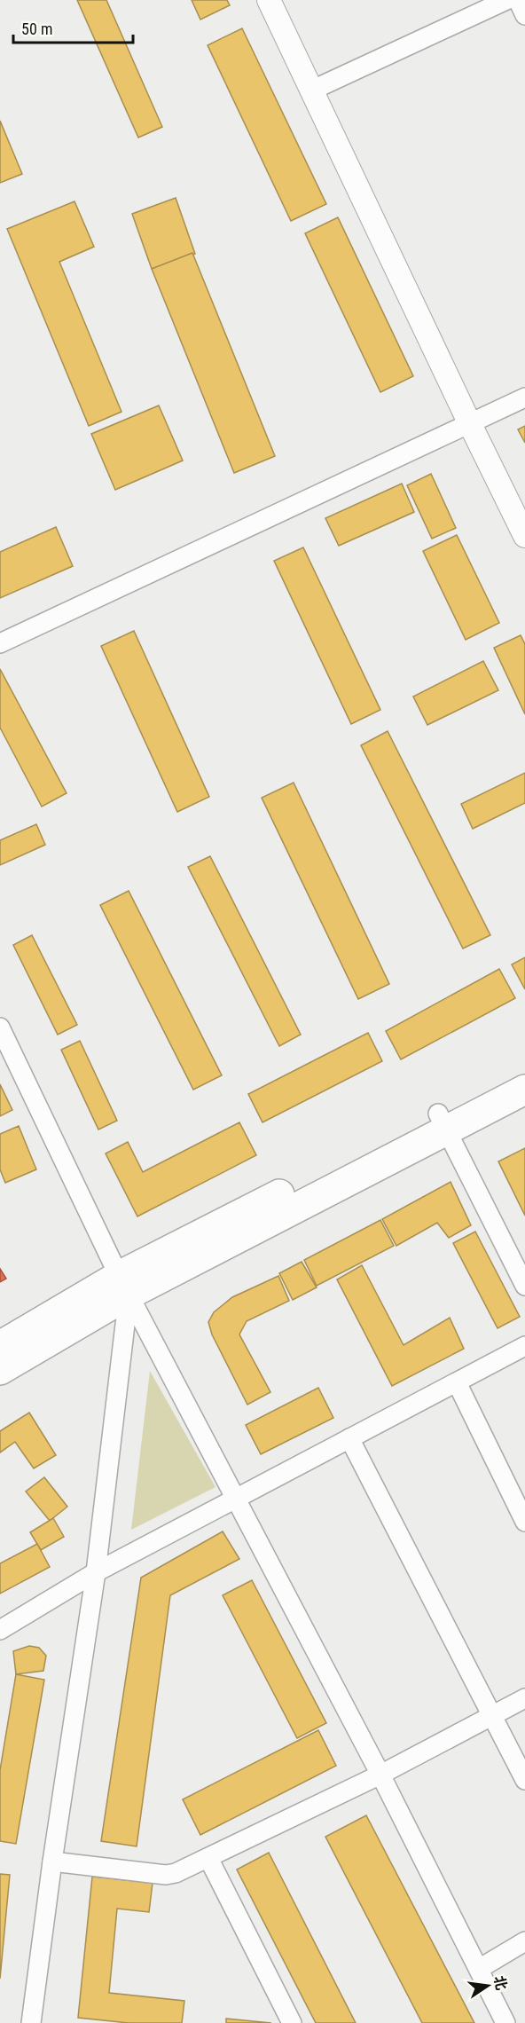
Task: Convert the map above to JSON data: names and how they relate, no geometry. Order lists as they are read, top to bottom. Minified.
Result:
{"scale_bar":"50 m","north":"right"}
